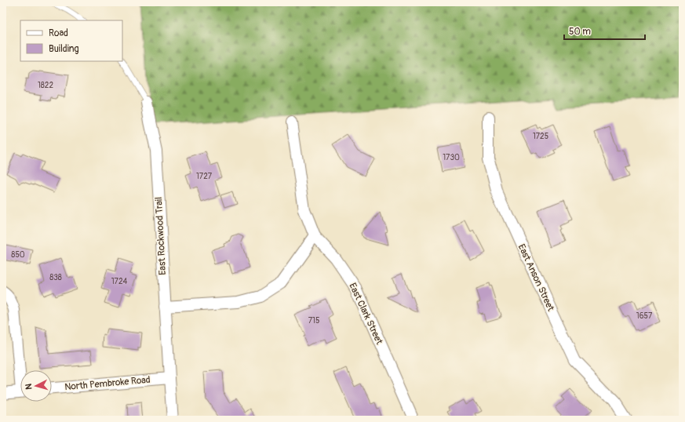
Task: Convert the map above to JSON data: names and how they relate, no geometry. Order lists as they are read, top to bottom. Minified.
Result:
{"streets":{"street":["East Rockwood Trail","East Anson Street","East Clark Street","North Pembroke Road"]},"crossings":[["East Rockwood Trail","North Pembroke Road"]],"house_numbers":["1822","1725","1730","1727","850","838","1724","1657","715"],"legend":["Road","Building"],"scale_bar":"50 m","north":"left"}
